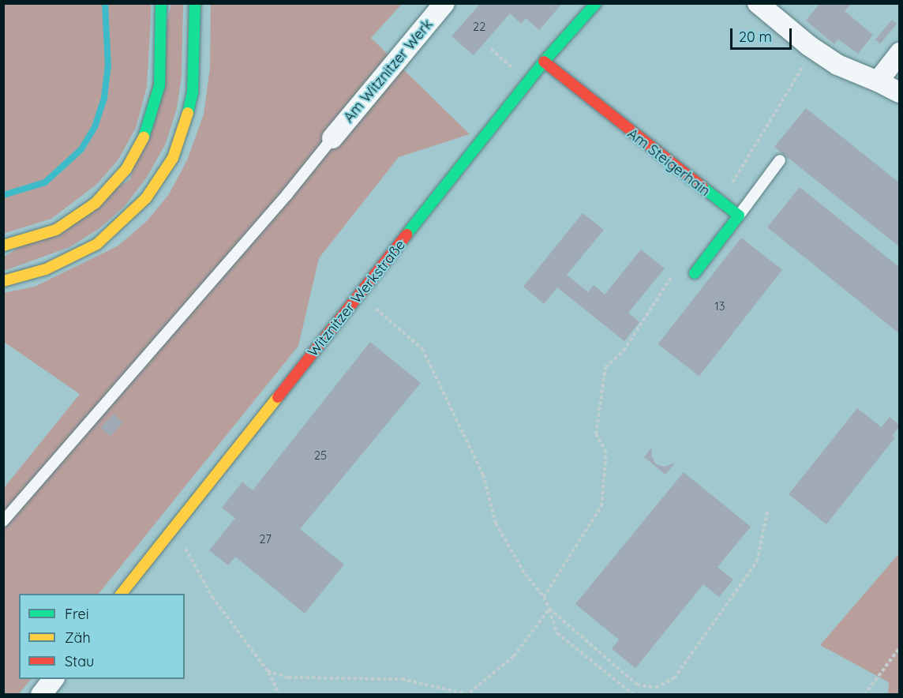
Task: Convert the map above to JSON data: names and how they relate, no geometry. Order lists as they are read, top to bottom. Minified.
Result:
{"streets":{"main road":["Am Steigerhain","Witznitzer Werkstraße"],"street":["Am Witznitzer Werk"]},"crossings":[["Am Steigerhain","Witznitzer Werkstraße"]],"house_numbers":["22","13","25","27"],"legend":["Frei","Zäh","Stau"],"scale_bar":"20 m"}
